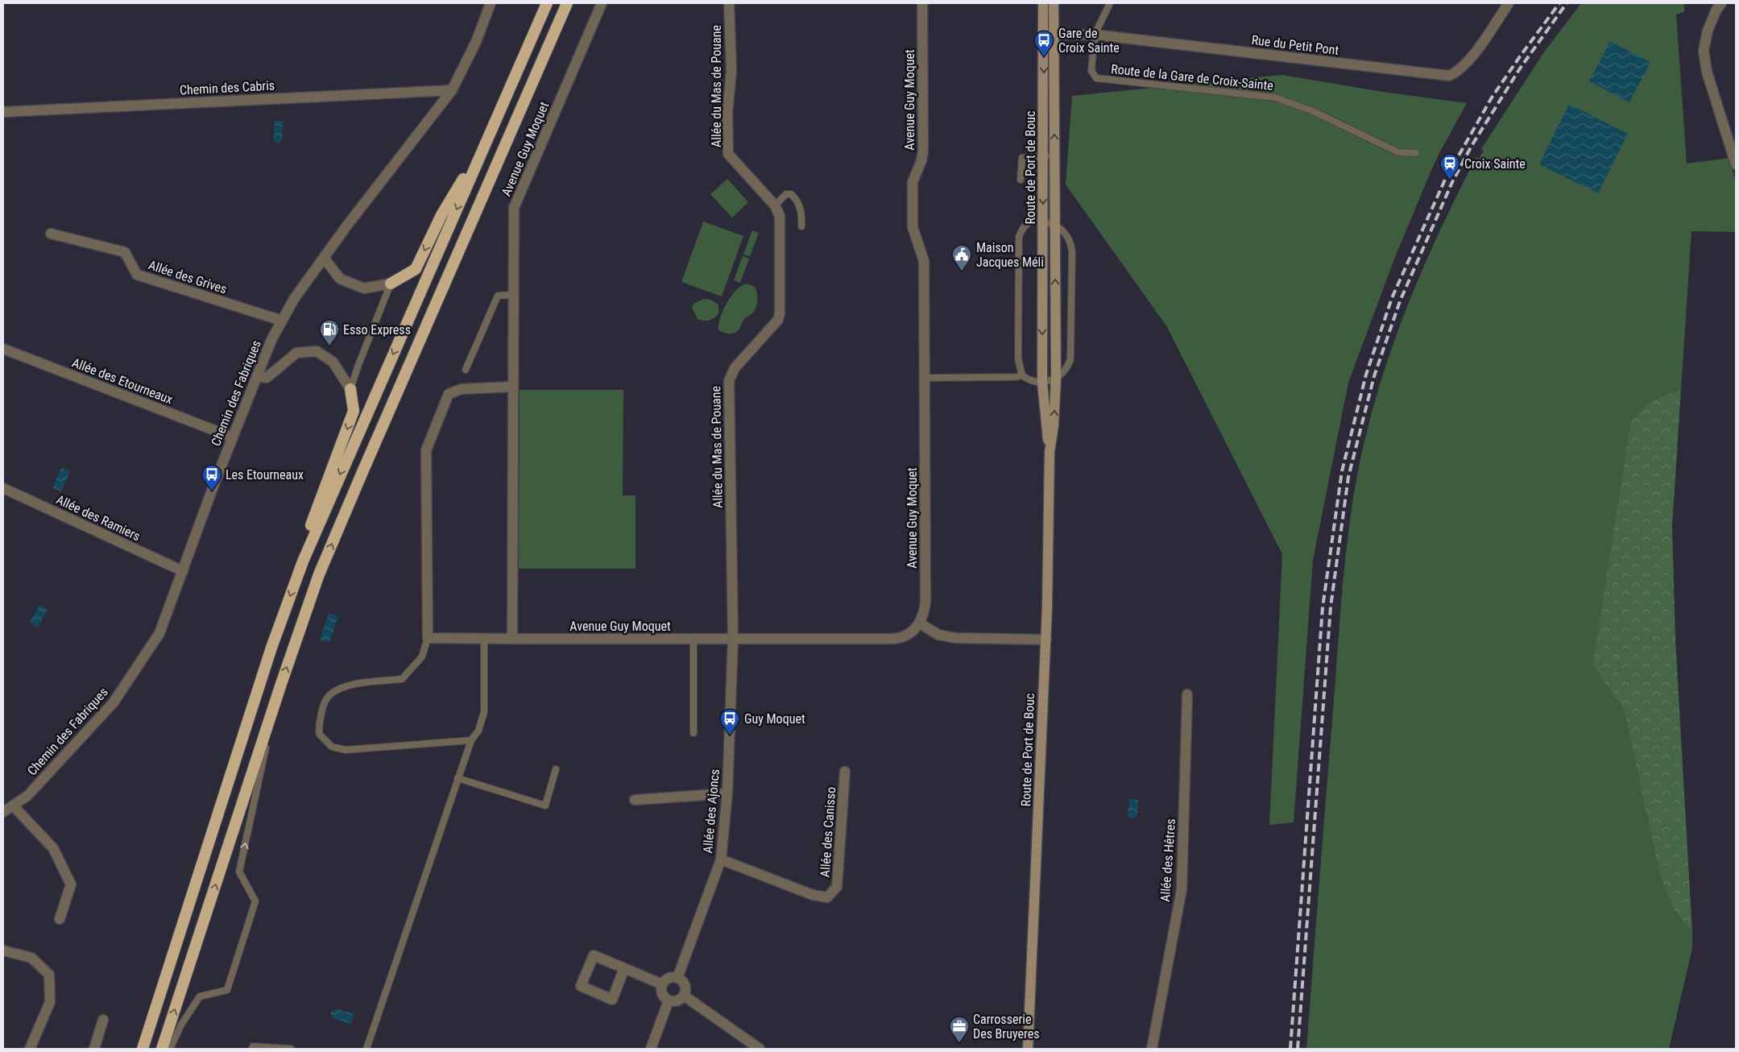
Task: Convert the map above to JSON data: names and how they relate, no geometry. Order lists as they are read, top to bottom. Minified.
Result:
{"streets":{"main road":["Route de Port de Bouc"],"street":["Rue du Petit Pont","Allée du Mas de Pouane","Chemin des Cabris","Avenue Guy Moquet","Allée des Grives","Allée des Etourneaux","Chemin des Fabriques","Allée des Ramiers","Allée des Ajoncs","Allée des Canisso","Allée des Hêtres"],"lane":["Route de la Gare de Croix-Sainte"]},"crossings":[["Rue du Petit Pont","Route de la Gare de Croix-Sainte"],["Rue du Petit Pont","Route de Port de Bouc"],["Allée du Mas de Pouane","Avenue Guy Moquet"],["Allée du Mas de Pouane","Allée des Ajoncs"],["Chemin des Cabris","Chemin des Fabriques"],["Avenue Guy Moquet","Allée des Ajoncs"],["Allée des Grives","Chemin des Fabriques"],["Allée des Etourneaux","Chemin des Fabriques"],["Chemin des Fabriques","Allée des Ramiers"],["Allée des Ajoncs","Allée des Canisso"]],"places":{"bus stop":["Gare de Croix Sainte","Les Etourneaux","Guy Moquet"],"station":["Croix Sainte"],"public building":["Maison Jacques Méli"],"fuel station":["Esso Express"],"office":["Carrosserie Des Bruyeres"]}}
